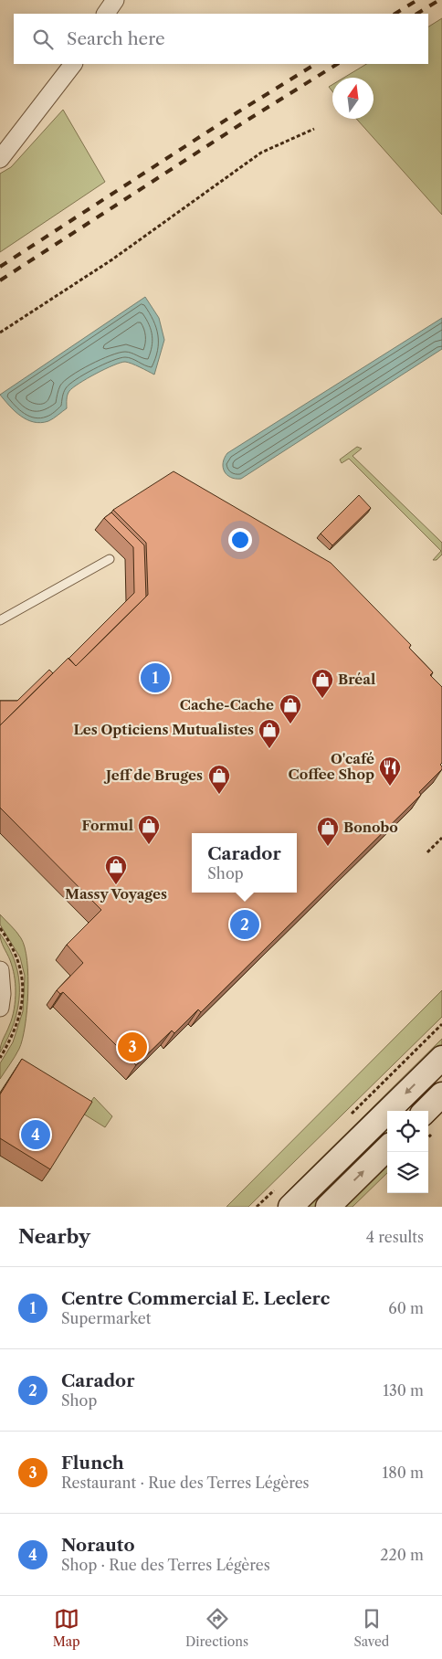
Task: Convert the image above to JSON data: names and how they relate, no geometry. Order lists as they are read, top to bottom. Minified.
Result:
{"places":{"shop":["Bréal","Cache-Cache","Les Opticiens Mutualistes","Jeff de Bruges","Formul","Bonobo","Massy Voyages"],"restaurant":["O'café Coffee Shop"]},"north":"top","page":{"search":"Search here","pins":["1","2","3","4"],"popup":["Carador","Shop"],"heading":["Nearby","4 results"],"list":[{"mark":"1","name":"Centre Commercial E. Leclerc","note":"Supermarket","value":"60 m"},{"mark":"2","name":"Carador","note":"Shop","value":"130 m"},{"mark":"3","name":"Flunch","note":"Restaurant · Rue des Terres Légères","value":"180 m"},{"mark":"4","name":"Norauto","note":"Shop · Rue des Terres Légères","value":"220 m"}],"nav":["Map","Directions","Saved"]}}
